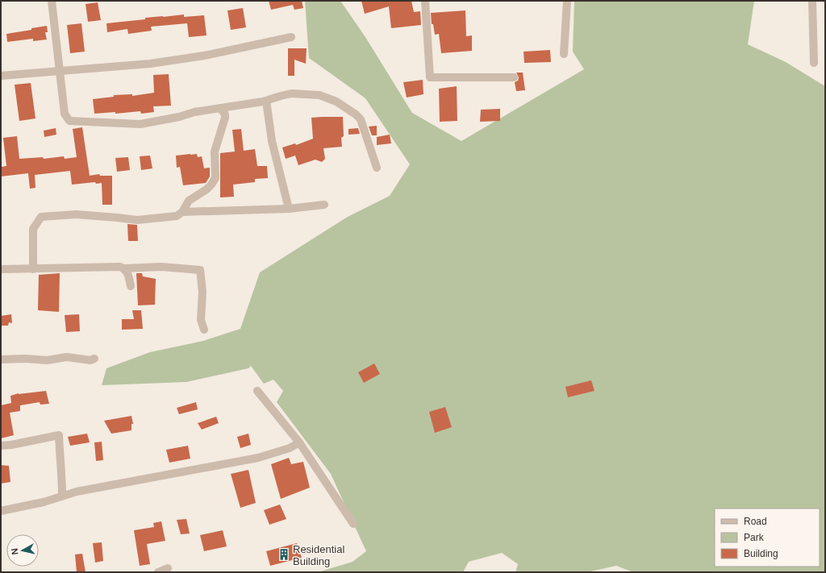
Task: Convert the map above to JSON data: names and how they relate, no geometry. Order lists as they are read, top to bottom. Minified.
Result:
{"places":{"building":["Residential Building"]},"legend":["Road","Park","Building"],"north":"left"}
